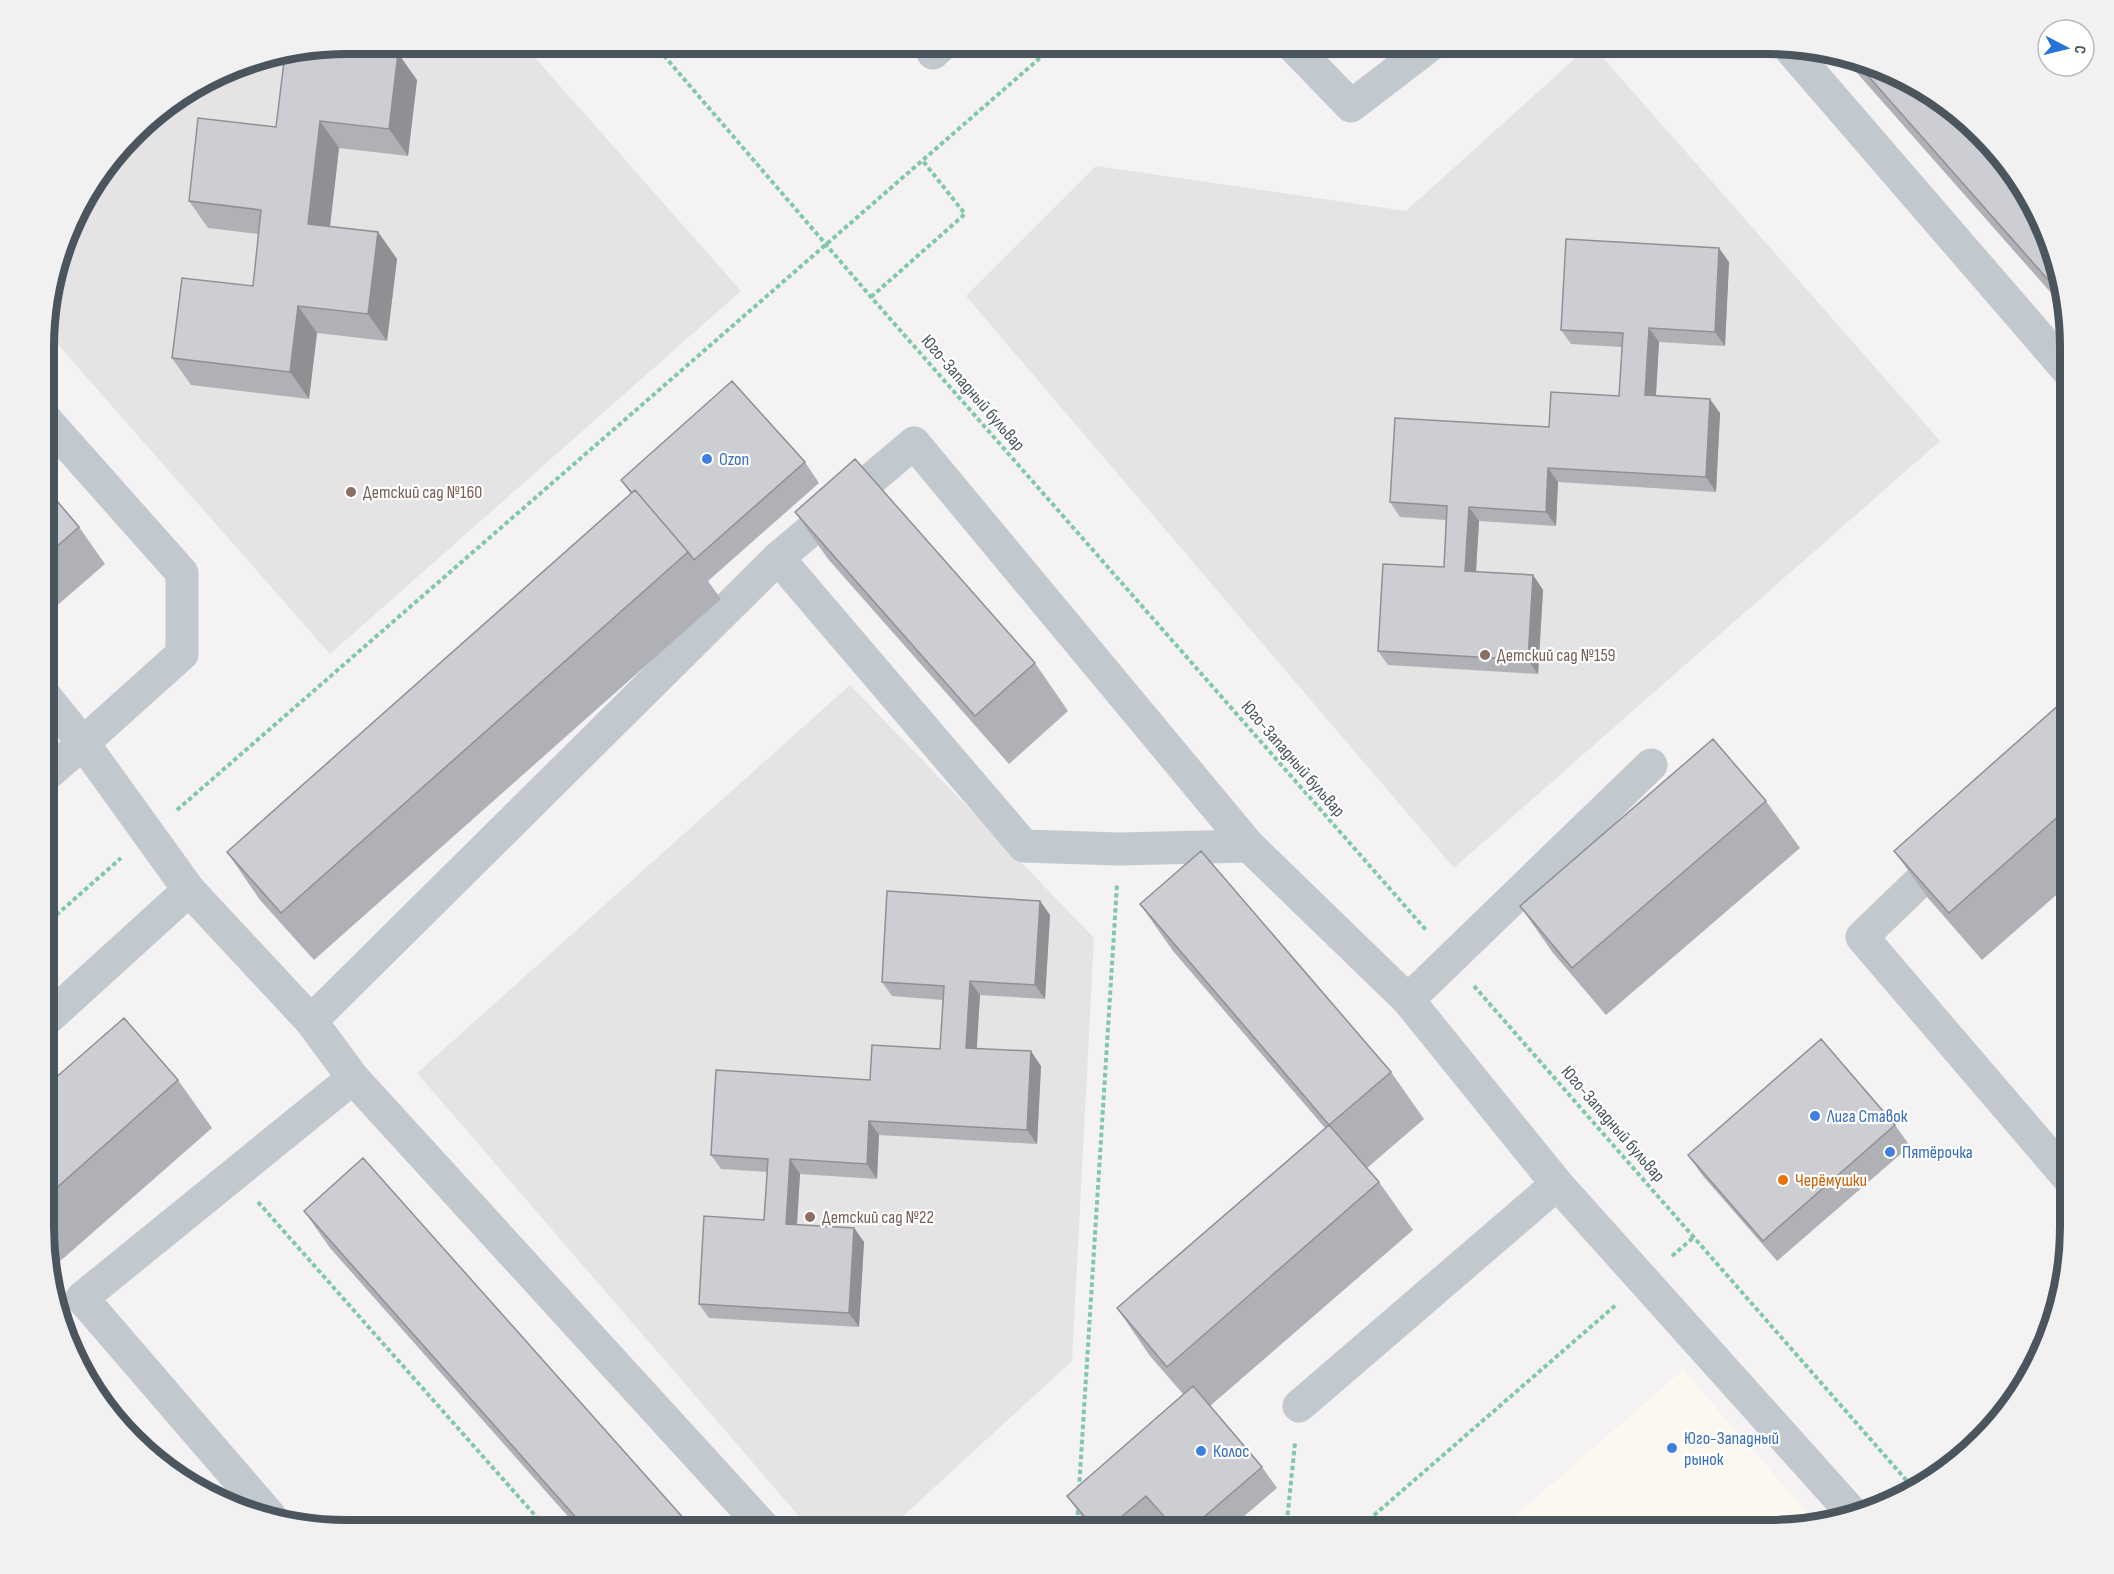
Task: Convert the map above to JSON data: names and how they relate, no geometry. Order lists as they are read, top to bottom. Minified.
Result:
{"streets":{"path":["Юго-Западный бульвар"]},"places":["Ozon","Детский сад №160","Детский сад №159","Лига Ставок","Пятёрочка","Черёмушки","Детский сад №22","Юго-Западный рынок","Колос"],"north":"right"}
